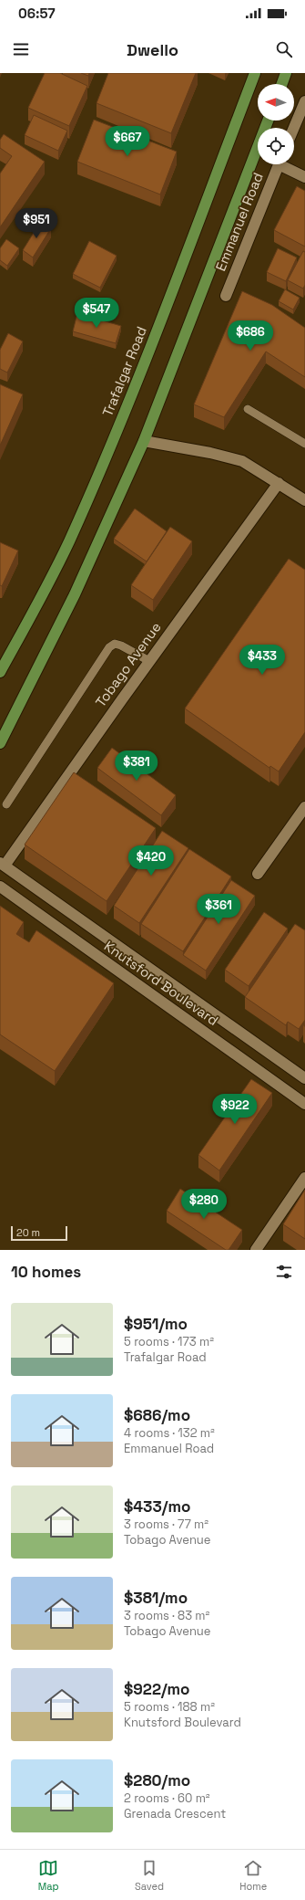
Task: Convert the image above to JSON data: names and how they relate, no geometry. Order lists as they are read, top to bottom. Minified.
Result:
{"streets":{"main road":["Trafalgar Road"],"street":["Emmanuel Road","Tobago Avenue","Knutsford Boulevard"]},"crossings":[["Tobago Avenue","Knutsford Boulevard"]],"scale_bar":"20 m","north":"left","page":{"status":"06:57","header":"Dwello","price":["$667","$951","$547","$686","$433","$381","$420","$361","$922","$280"],"scale":"20 m","heading":"10 homes","list":[{"name":"$951/mo","note":"5 rooms · 173 m² · Trafalgar Road"},{"name":"$686/mo","note":"4 rooms · 132 m² · Emmanuel Road"},{"name":"$433/mo","note":"3 rooms · 77 m² · Tobago Avenue"},{"name":"$381/mo","note":"3 rooms · 83 m² · Tobago Avenue"},{"name":"$922/mo","note":"5 rooms · 188 m² · Knutsford Boulevard"},{"name":"$280/mo","note":"2 rooms · 60 m² · Grenada Crescent"}],"tabs":["Map","Saved","Home"]}}
